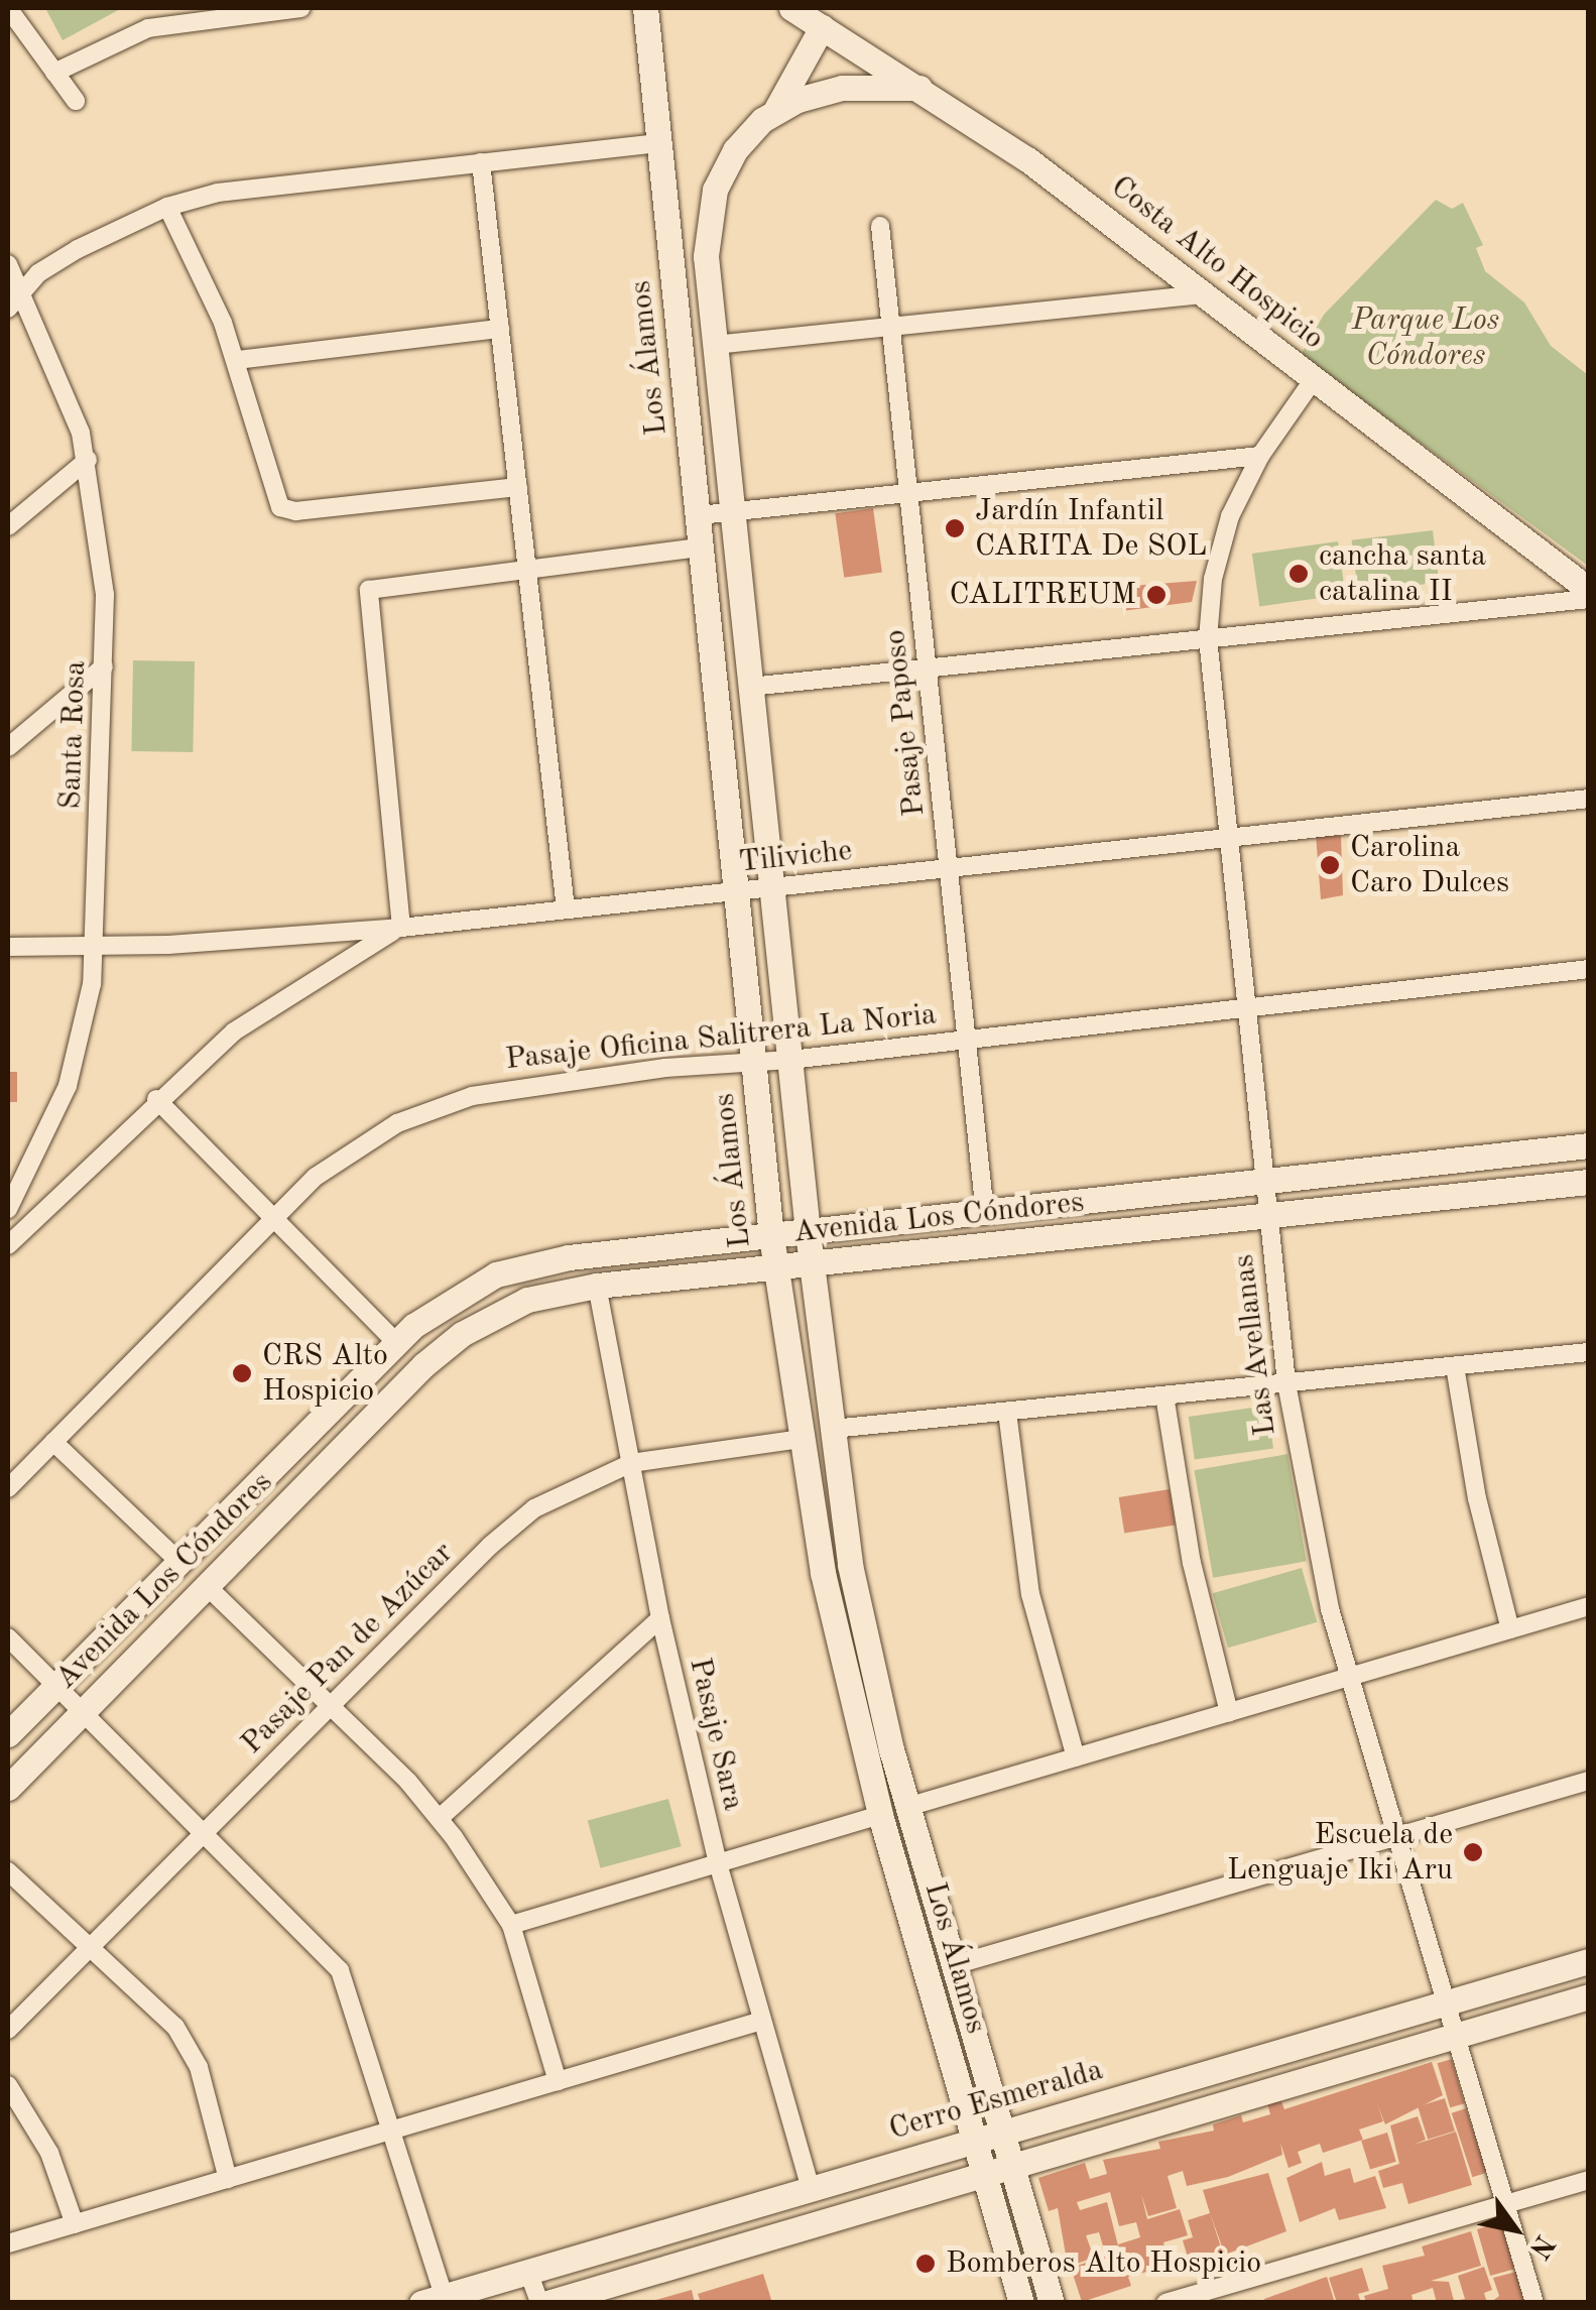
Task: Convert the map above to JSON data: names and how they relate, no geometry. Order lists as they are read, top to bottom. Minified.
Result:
{"streets":{"street":["Costa Alto Hospicio","Los Álamos","Pasaje Paposo","Santa Rosa","Tiliviche","Pasaje Oficina Salitrera La Noria","Avenida Los Cóndores","Las Avellanas","Pasaje Pan de Azúcar","Pasaje Sara","Cerro Esmeralda"]},"crossings":[["Costa Alto Hospicio","Los Álamos"],["Costa Alto Hospicio","Las Avellanas"],["Los Álamos","Tiliviche"],["Los Álamos","Pasaje Oficina Salitrera La Noria"],["Los Álamos","Avenida Los Cóndores"],["Los Álamos","Pasaje Pan de Azúcar"],["Los Álamos","Cerro Esmeralda"],["Pasaje Paposo","Tiliviche"],["Pasaje Paposo","Pasaje Oficina Salitrera La Noria"],["Pasaje Paposo","Avenida Los Cóndores"],["Santa Rosa","Tiliviche"],["Tiliviche","Las Avellanas"],["Pasaje Oficina Salitrera La Noria","Las Avellanas"],["Avenida Los Cóndores","Las Avellanas"],["Avenida Los Cóndores","Pasaje Sara"],["Las Avellanas","Cerro Esmeralda"],["Pasaje Pan de Azúcar","Pasaje Sara"],["Pasaje Sara","Cerro Esmeralda"]],"parks":["Parque Los Cóndores"],"places":["Jardín Infantil CARITA De SOL","cancha santa catalina II","CALITREUM","Carolina Caro Dulces","CRS Alto Hospicio","Escuela de Lenguaje Iki Aru","Bomberos Alto Hospicio"],"north":"bottom right"}
